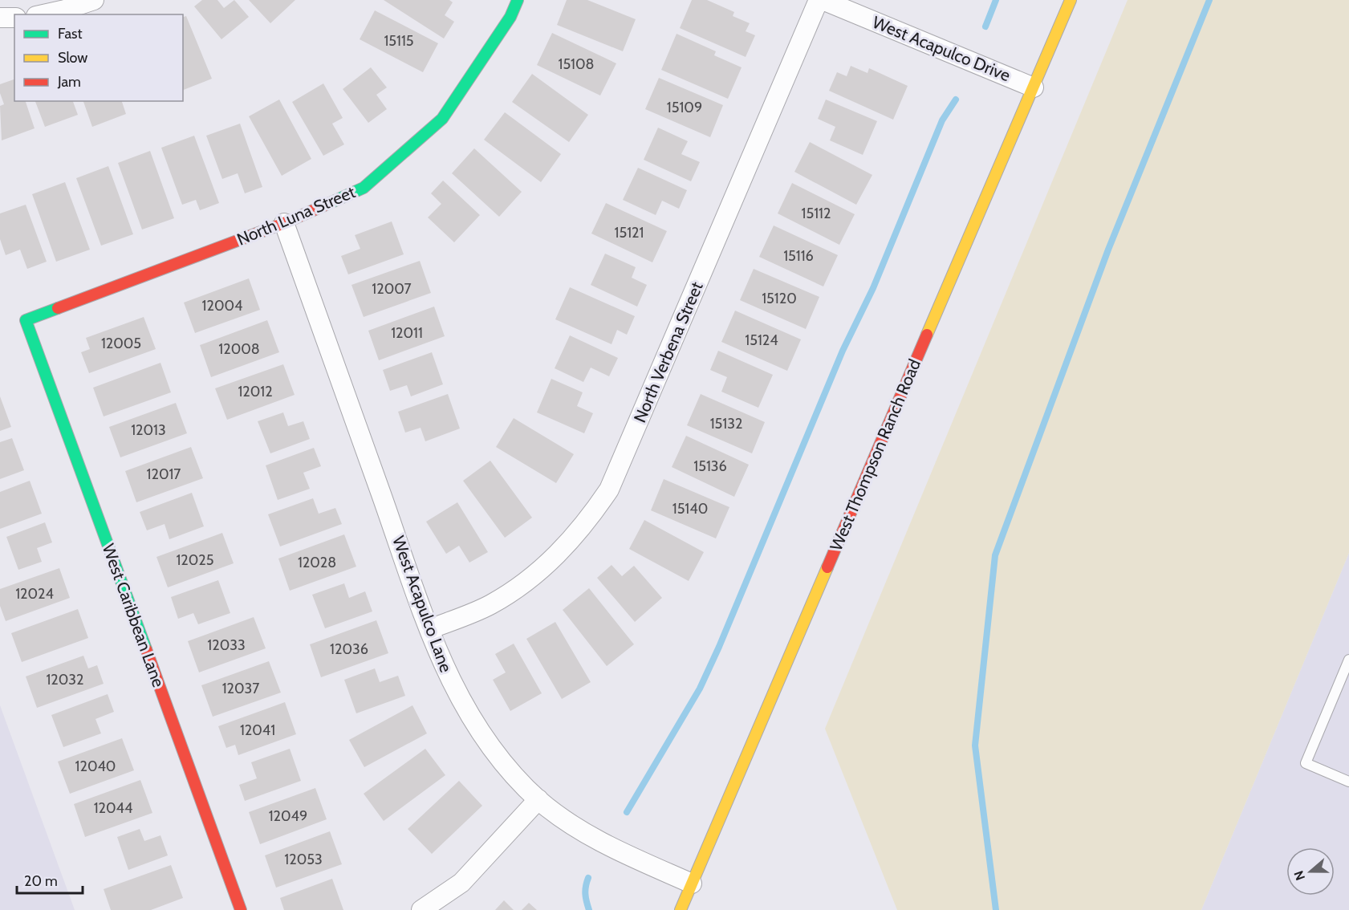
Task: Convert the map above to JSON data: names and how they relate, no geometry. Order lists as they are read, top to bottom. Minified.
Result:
{"streets":{"street":["West Acapulco Drive","North Luna Street","North Verbena Street","West Thompson Ranch Road","West Acapulco Lane","West Caribbean Lane"]},"crossings":[["West Acapulco Drive","West Thompson Ranch Road"],["North Luna Street","West Acapulco Lane"],["North Luna Street","West Caribbean Lane"],["North Verbena Street","West Acapulco Lane"],["West Thompson Ranch Road","West Acapulco Lane"]],"house_numbers":["15115","15108","15109","15112","15121","15116","12007","15120","12004","12011","15124","12005","12008","12012","15132","12013","15136","12017","15140","12025","12028","12024","12033","12036","12032","12037","12041","12040","12044","12049","12053"],"legend":["Fast","Slow","Jam"],"scale_bar":"20 m","north":"left"}
